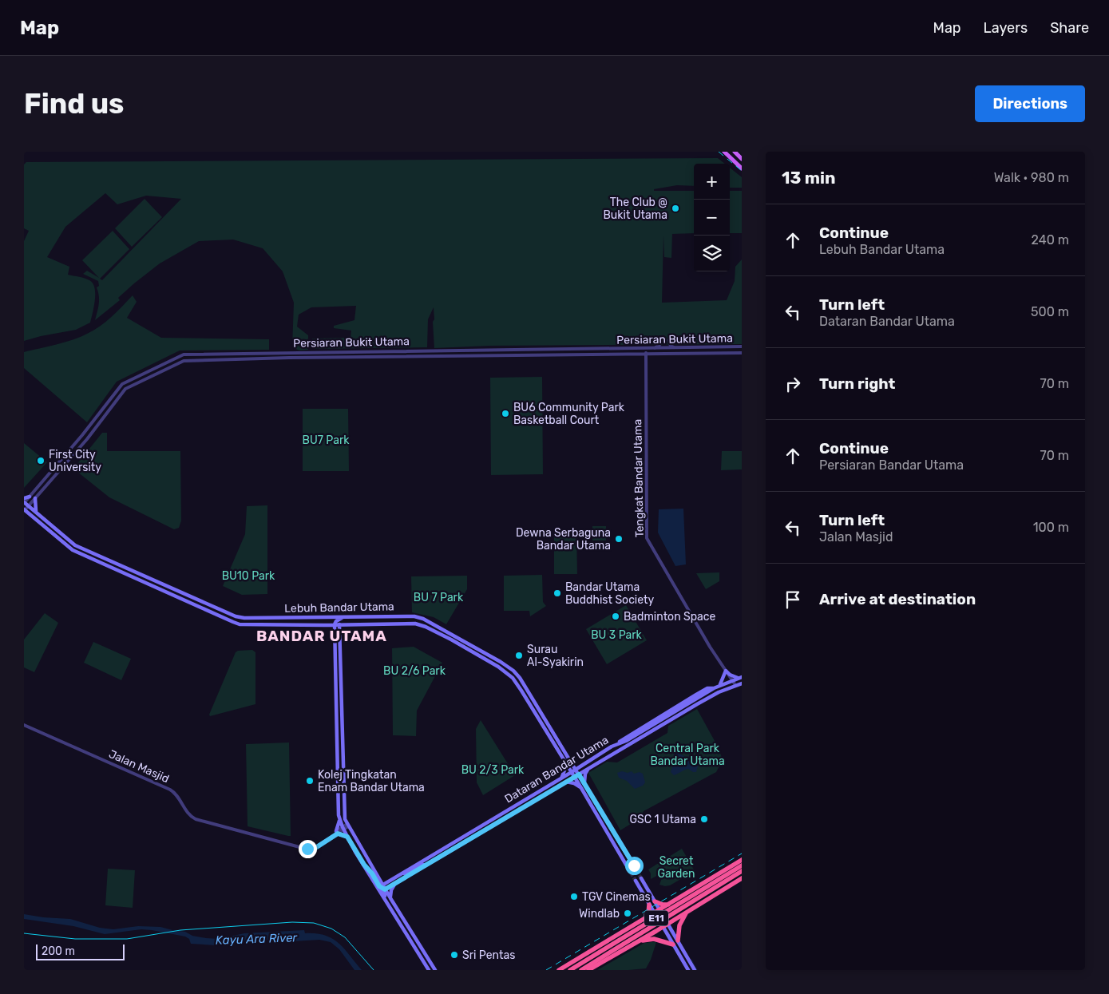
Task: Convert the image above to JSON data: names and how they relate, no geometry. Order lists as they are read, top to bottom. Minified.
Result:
{"streets":{"highway":["E11"],"main road":["Lebuh Bandar Utama","Dataran Bandar Utama"],"street":["Persiaran Bukit Utama","Tengkat Bandar Utama","Jalan Masjid"]},"crossings":[["Persiaran Bukit Utama","Tengkat Bandar Utama"],["Persiaran Bukit Utama","Lebuh Bandar Utama"],["Tengkat Bandar Utama","Dataran Bandar Utama"],["Lebuh Bandar Utama","Dataran Bandar Utama"]],"districts":["BANDAR UTAMA"],"water":["Kayu Ara River"],"parks":["BU7 Park","BU10 Park","BU 7 Park","BU 3 Park","BU 2/6 Park","Central Park Bandar Utama","BU 2/3 Park","Secret Garden"],"places":["The Club @ Bukit Utama","BU6 Community Park Basketball Court","First City University","Dewna Serbaguna Bandar Utama","Bandar Utama Buddhist Society","Badminton Space","Surau Al-Syakirin","Kolej Tingkatan Enam Bandar Utama","GSC 1 Utama","TGV Cinemas","Windlab","Sri Pentas"],"scale_bar":"200 m","page":{"header":"Map","nav":["Map","Layers","Share"],"buttons":"Directions","title":"Find us","heading":["13 min","Walk · 980 m"],"map_buttons":["+","−"],"list":[["Continue","Lebuh Bandar Utama","240 m"],["Turn left","Dataran Bandar Utama","500 m"],["Turn right","70 m"],["Continue","Persiaran Bandar Utama","70 m"],["Turn left","Jalan Masjid","100 m"],"Arrive at destination"],"scale":"200 m"}}
